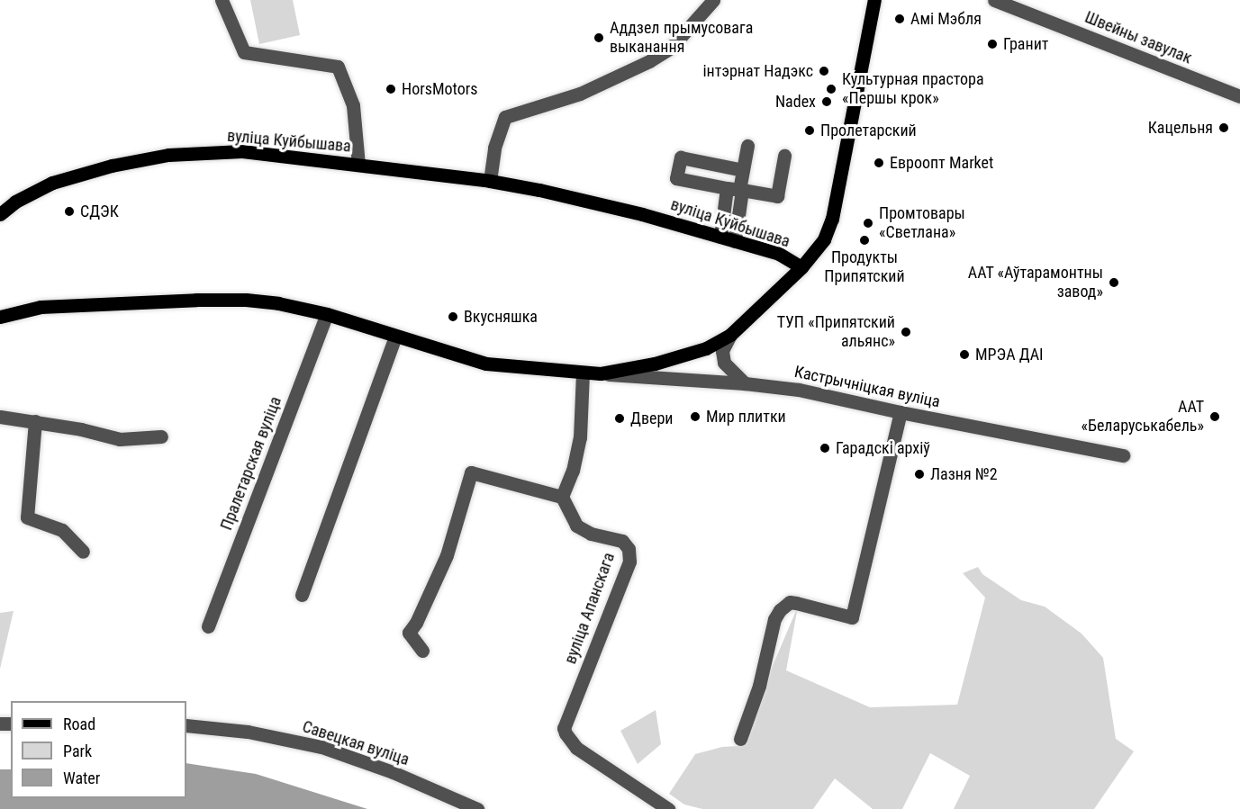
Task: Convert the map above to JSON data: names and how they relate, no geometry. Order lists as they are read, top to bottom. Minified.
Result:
{"streets":{"main road":["вуліца Куйбышава"],"street":["Швейны завулак","Кастрычніцкая вуліца","Пралетарская вуліца","вуліца Апанскага","Савецкая вуліца"]},"places":["Амі Мэбля","Аддзел прымусовага выканання","Гранит","інтэрнат Надэкс","HorsMotors","Культурная прастора «Першы крок»","Nadex","Кацельня","Пролетарский","Евроопт Market","СДЭК","Промтовары «Светлана»","Продукты Припятский","ААТ «Аўтарамонтны завод»","Вкусняшка","ТУП «Припятский альянс»","МРЭА ДАІ","Мир плитки","ААТ «Беларуськабель»","Двери","Гарадскі архіў","Лазня №2"],"legend":["Road","Park","Water"]}
